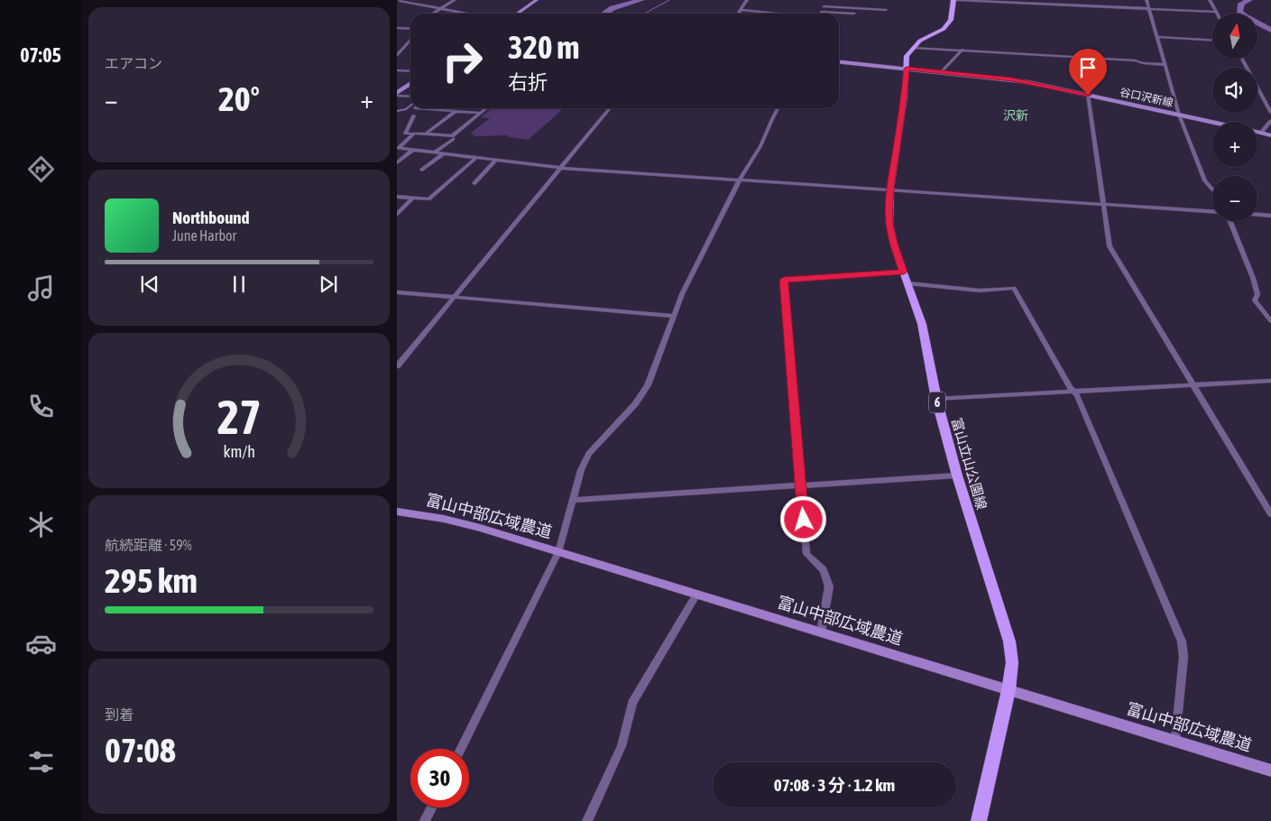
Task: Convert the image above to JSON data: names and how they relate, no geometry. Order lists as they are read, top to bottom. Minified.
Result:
{"streets":{"main road":["6","富山立山公園線"],"street":["谷口沢新線","富山中部広域農道"]},"crossings":[["谷口沢新線","富山立山公園線"],["富山立山公園線","富山中部広域農道"]],"districts":["沢新"],"north":"top","page":{"tabs":"07:05","tile":["エアコン",["航続距離 · 59%","295 km"],["到着","07:08"]],"map_buttons":["+","−"],"turn":["320 m","右折"],"heat":["−","20°","+"],"song":["Northbound","June Harbor"],"limit":"30","trip":"07:08 · 3 分 · 1.2 km","gauge":["27","km/h"]}}
